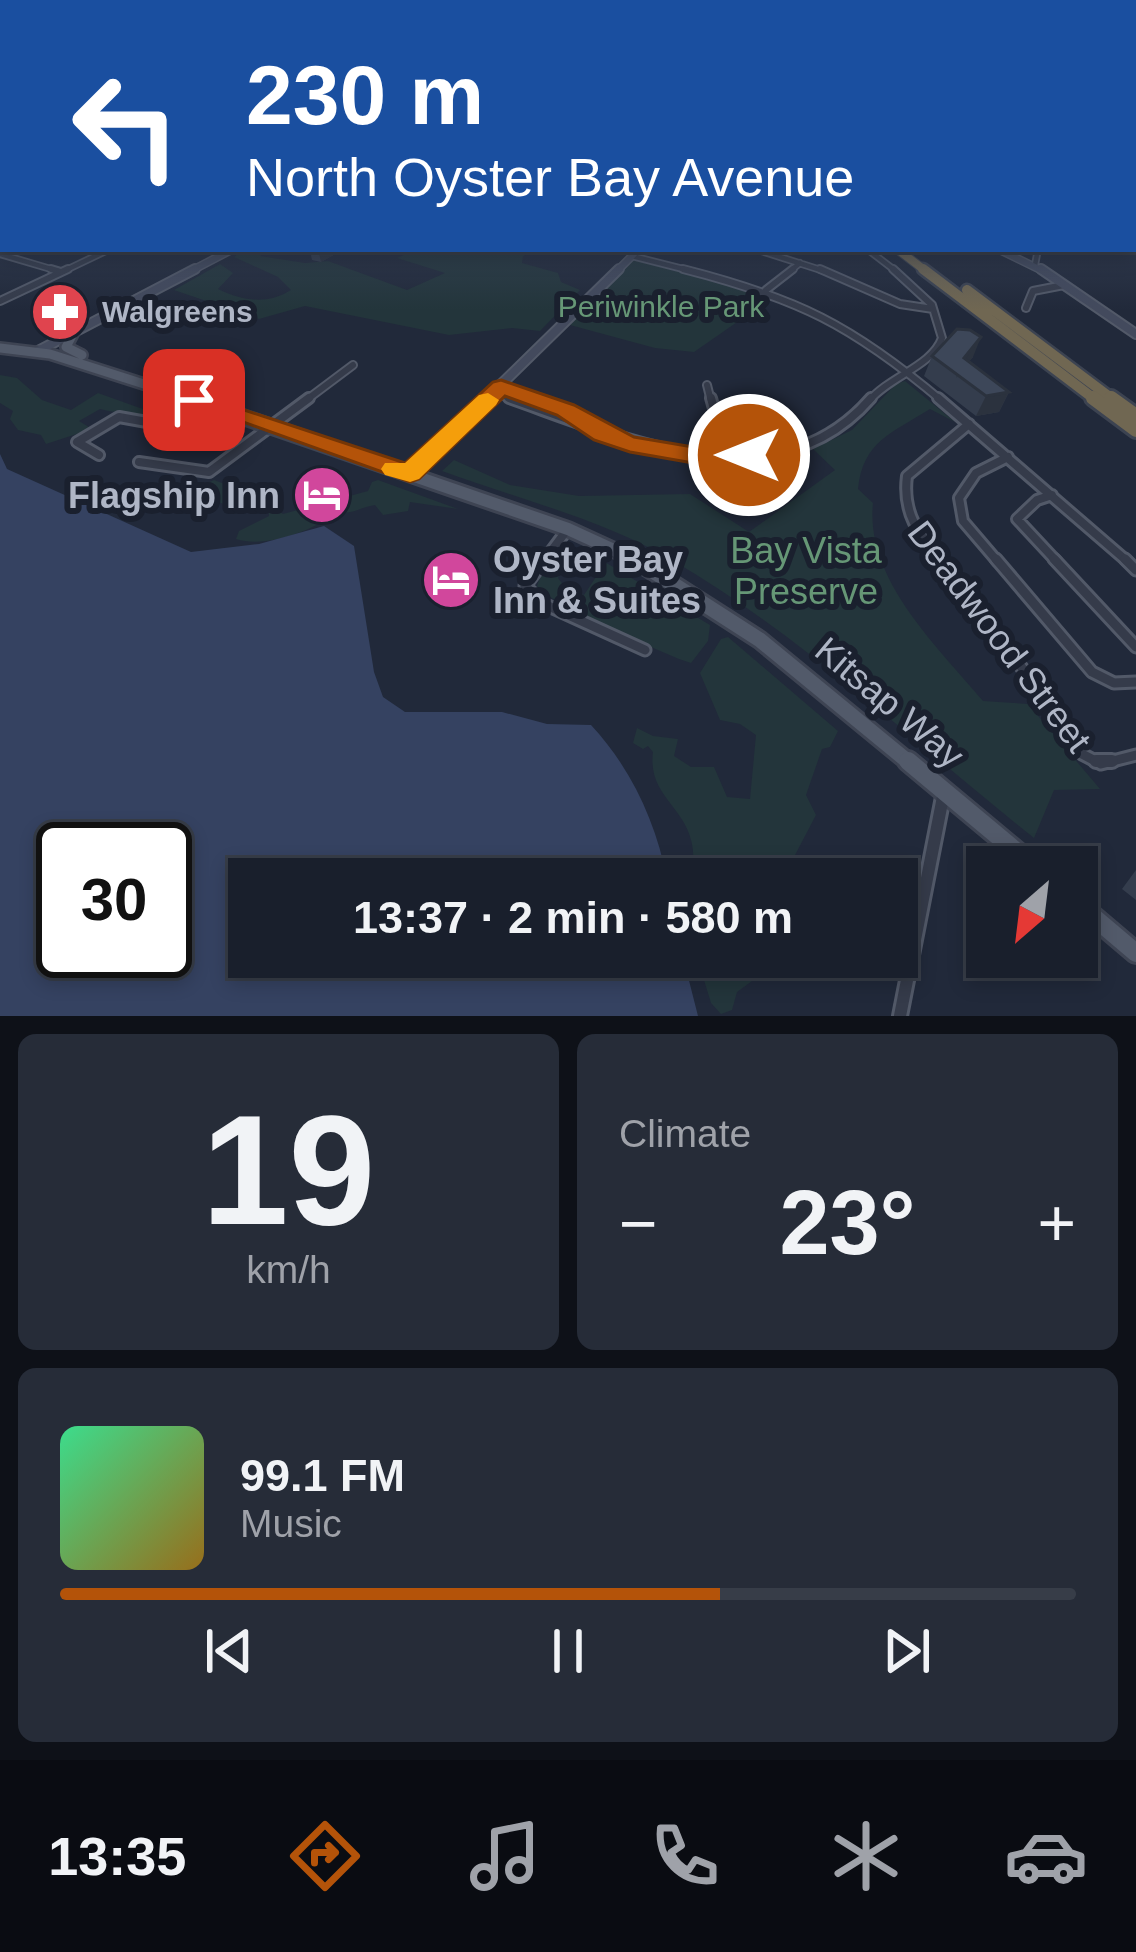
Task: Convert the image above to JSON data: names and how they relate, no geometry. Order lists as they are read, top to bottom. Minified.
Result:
{"streets":{"main road":["Kitsap Way"],"street":["Deadwood Street"]},"parks":["Periwinkle Park","Bay Vista Preserve"],"places":{"pharmacy":["Walgreens"],"hotel":["Flagship Inn","Oyster Bay Inn & Suites"]},"north":"bottom left","page":{"turn":["230 m","North Oyster Bay Avenue"],"limit":"30","trip":"13:37 · 2 min · 580 m","tile":[["19","km/h"],"Climate"],"heat":["−","23°","+"],"song":["99.1 FM","Music"],"tabs":"13:35"}}
